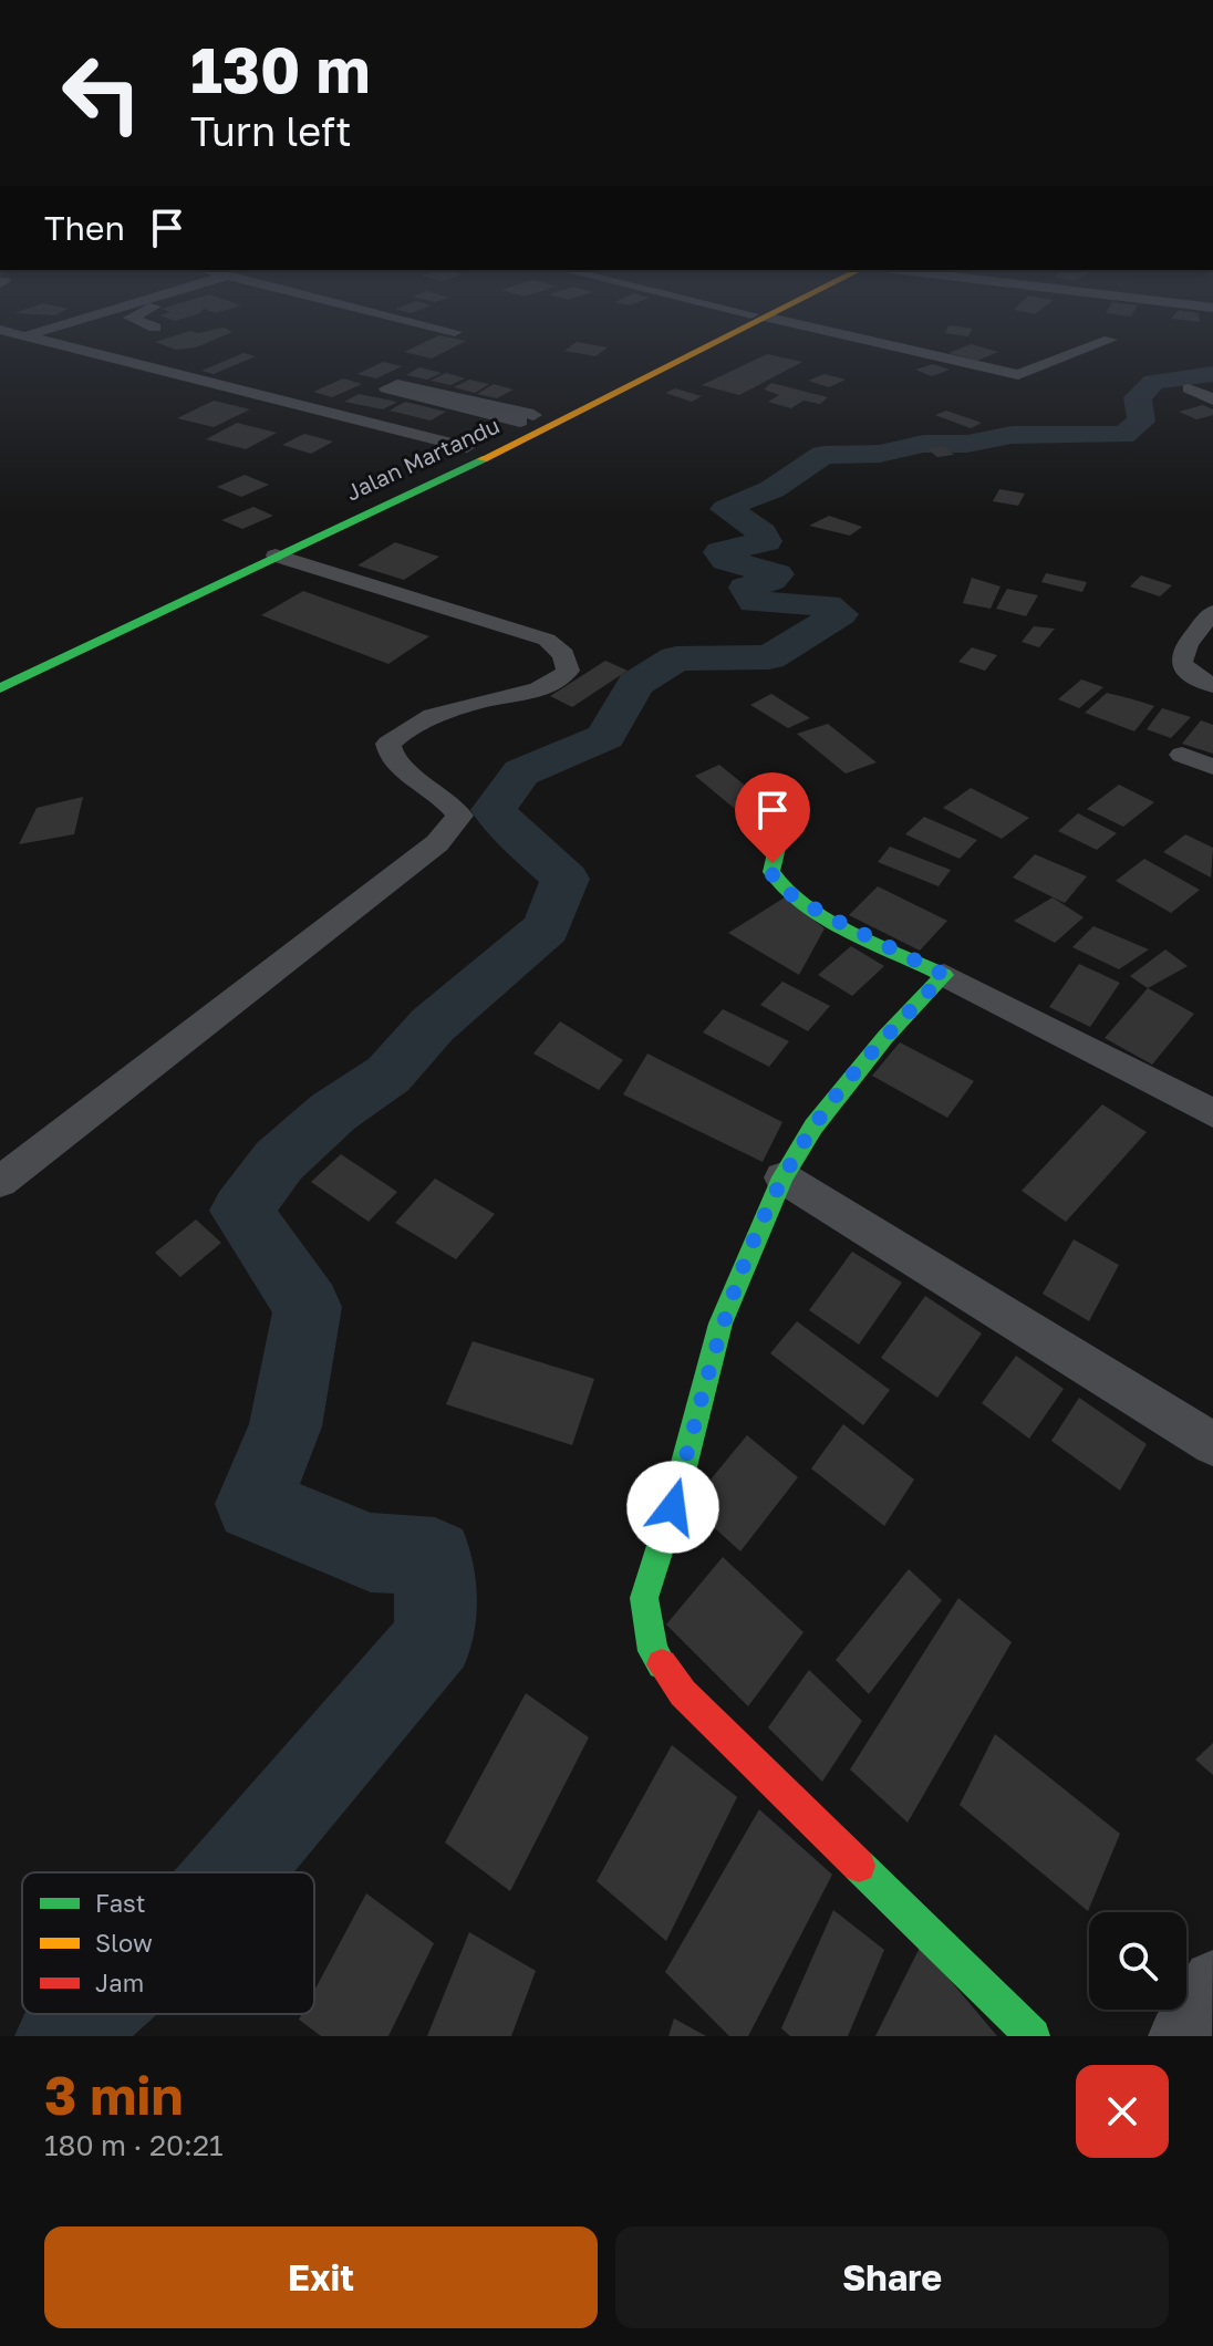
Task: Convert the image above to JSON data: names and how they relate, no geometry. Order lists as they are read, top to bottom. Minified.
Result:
{"streets":{"main road":["Jalan Martandu"]},"legend":["Fast","Slow","Jam"],"page":{"turn":["130 m","Turn left"],"then":"Then","heading":["3 min","180 m · 20:21"],"buttons":["Exit","Share"]}}
